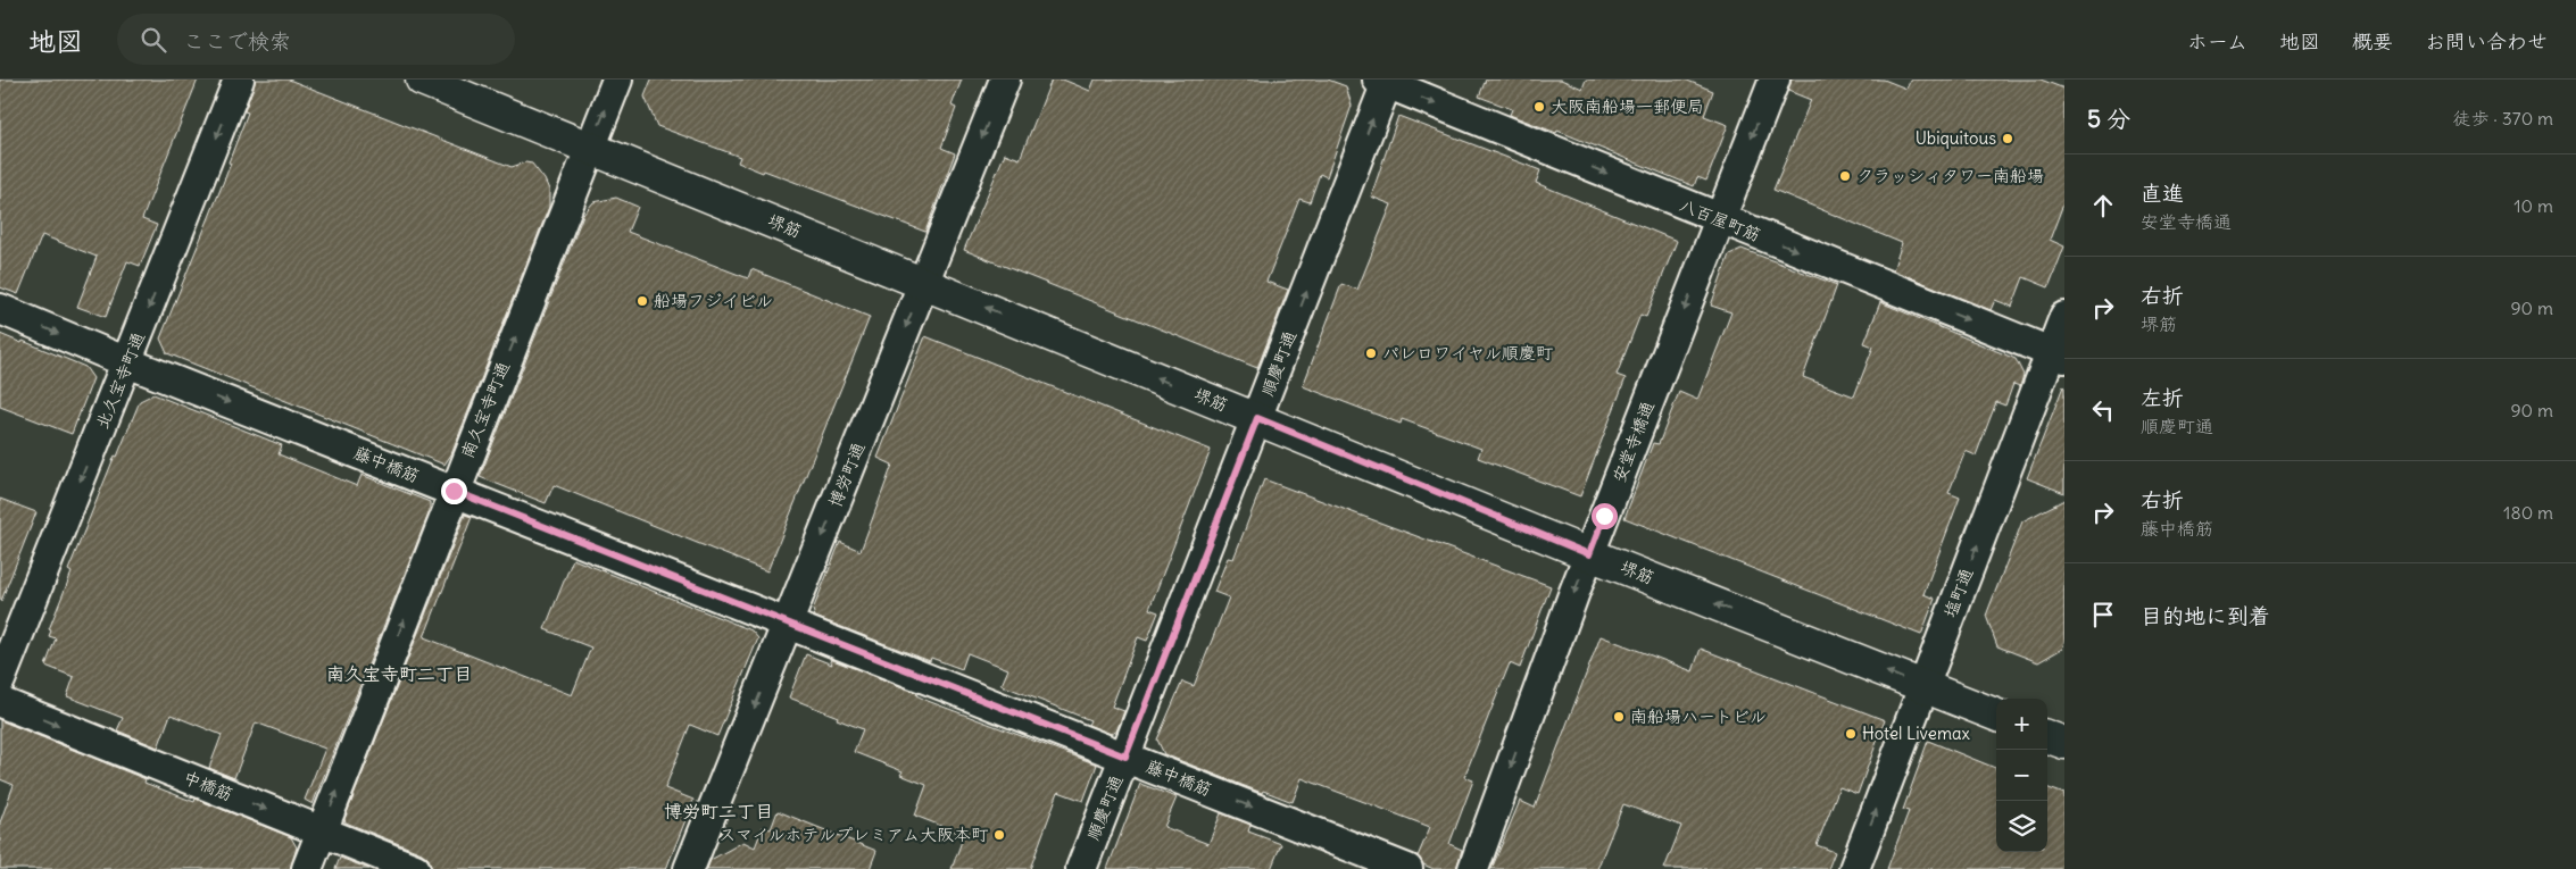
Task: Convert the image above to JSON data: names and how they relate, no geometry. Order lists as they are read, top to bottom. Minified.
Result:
{"streets":{"main road":["堺筋"],"street":["八百屋町筋","順慶町通","北久宝寺町通","南久宝寺町通","安堂寺橋通","藤中橋筋","博労町通","塩町通","中橋筋"]},"crossings":[["八百屋町筋","順慶町通"],["八百屋町筋","安堂寺橋通"],["八百屋町筋","塩町通"],["堺筋","順慶町通"],["堺筋","南久宝寺町通"],["堺筋","安堂寺橋通"],["堺筋","博労町通"],["堺筋","塩町通"],["順慶町通","藤中橋筋"],["北久宝寺町通","藤中橋筋"],["南久宝寺町通","藤中橋筋"],["南久宝寺町通","中橋筋"],["藤中橋筋","博労町通"]],"one_way":["八百屋町筋","堺筋","順慶町通","北久宝寺町通","南久宝寺町通","安堂寺橋通","藤中橋筋","博労町通","塩町通","中橋筋"],"districts":["南久宝寺町二丁目","博労町二丁目"],"places":["大阪南船場一郵便局","Ubiquitous","クラッシィタワー南船場","船場フジイビル","パレロワイヤル順慶町","南船場ハートビル","Hotel Livemax","スマイルホテルプレミアム大阪本町"],"page":{"header":"地図","search":"ここで検索","nav":["ホーム","地図","概要","お問い合わせ"],"heading":["5 分","徒歩 · 370 m"],"list":[["直進","安堂寺橋通","10 m"],["右折","堺筋","90 m"],["左折","順慶町通","90 m"],["右折","藤中橋筋","180 m"],"目的地に到着"],"map_buttons":["+","−"]}}
